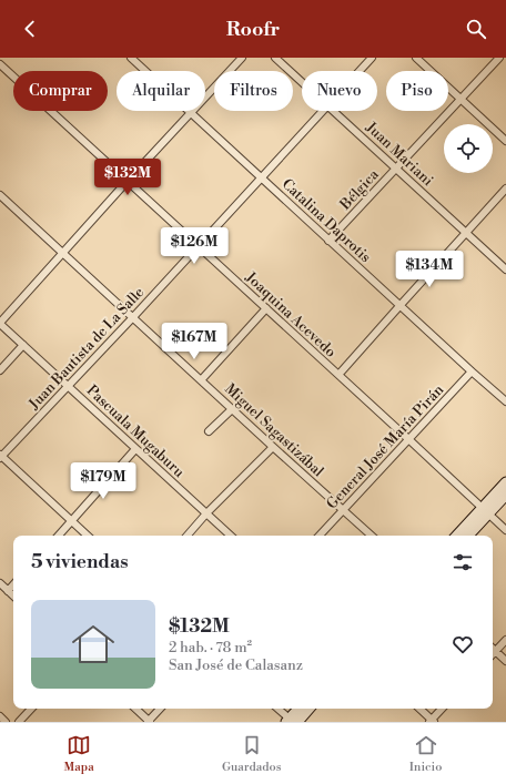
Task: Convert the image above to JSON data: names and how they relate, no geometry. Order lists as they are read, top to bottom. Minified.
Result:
{"streets":{"street":["Juan Mariani","Bélgica","Catalina Daprotis","Joaquina Acevedo","Juan Bautista de La Salle","Miguel Sagastizábal","Pascuala Mugaburu","General José María Pirán"]},"crossings":[["Juan Mariani","Bélgica"],["Bélgica","Catalina Daprotis"],["Catalina Daprotis","Juan Bautista de La Salle"],["Catalina Daprotis","General José María Pirán"],["Joaquina Acevedo","Juan Bautista de La Salle"],["Joaquina Acevedo","General José María Pirán"],["Juan Bautista de La Salle","Miguel Sagastizábal"],["Juan Bautista de La Salle","Pascuala Mugaburu"],["Miguel Sagastizábal","General José María Pirán"]],"page":{"header":"Roofr","chip":["Comprar","Alquilar","Filtros","Nuevo","Piso"],"price":["$132M","$126M","$134M","$167M","$179M"],"heading":"5 viviendas","list":[{"name":"$132M","note":"2 hab. · 78 m² · San José de Calasanz"}],"tabs":["Mapa","Guardados","Inicio"]}}
